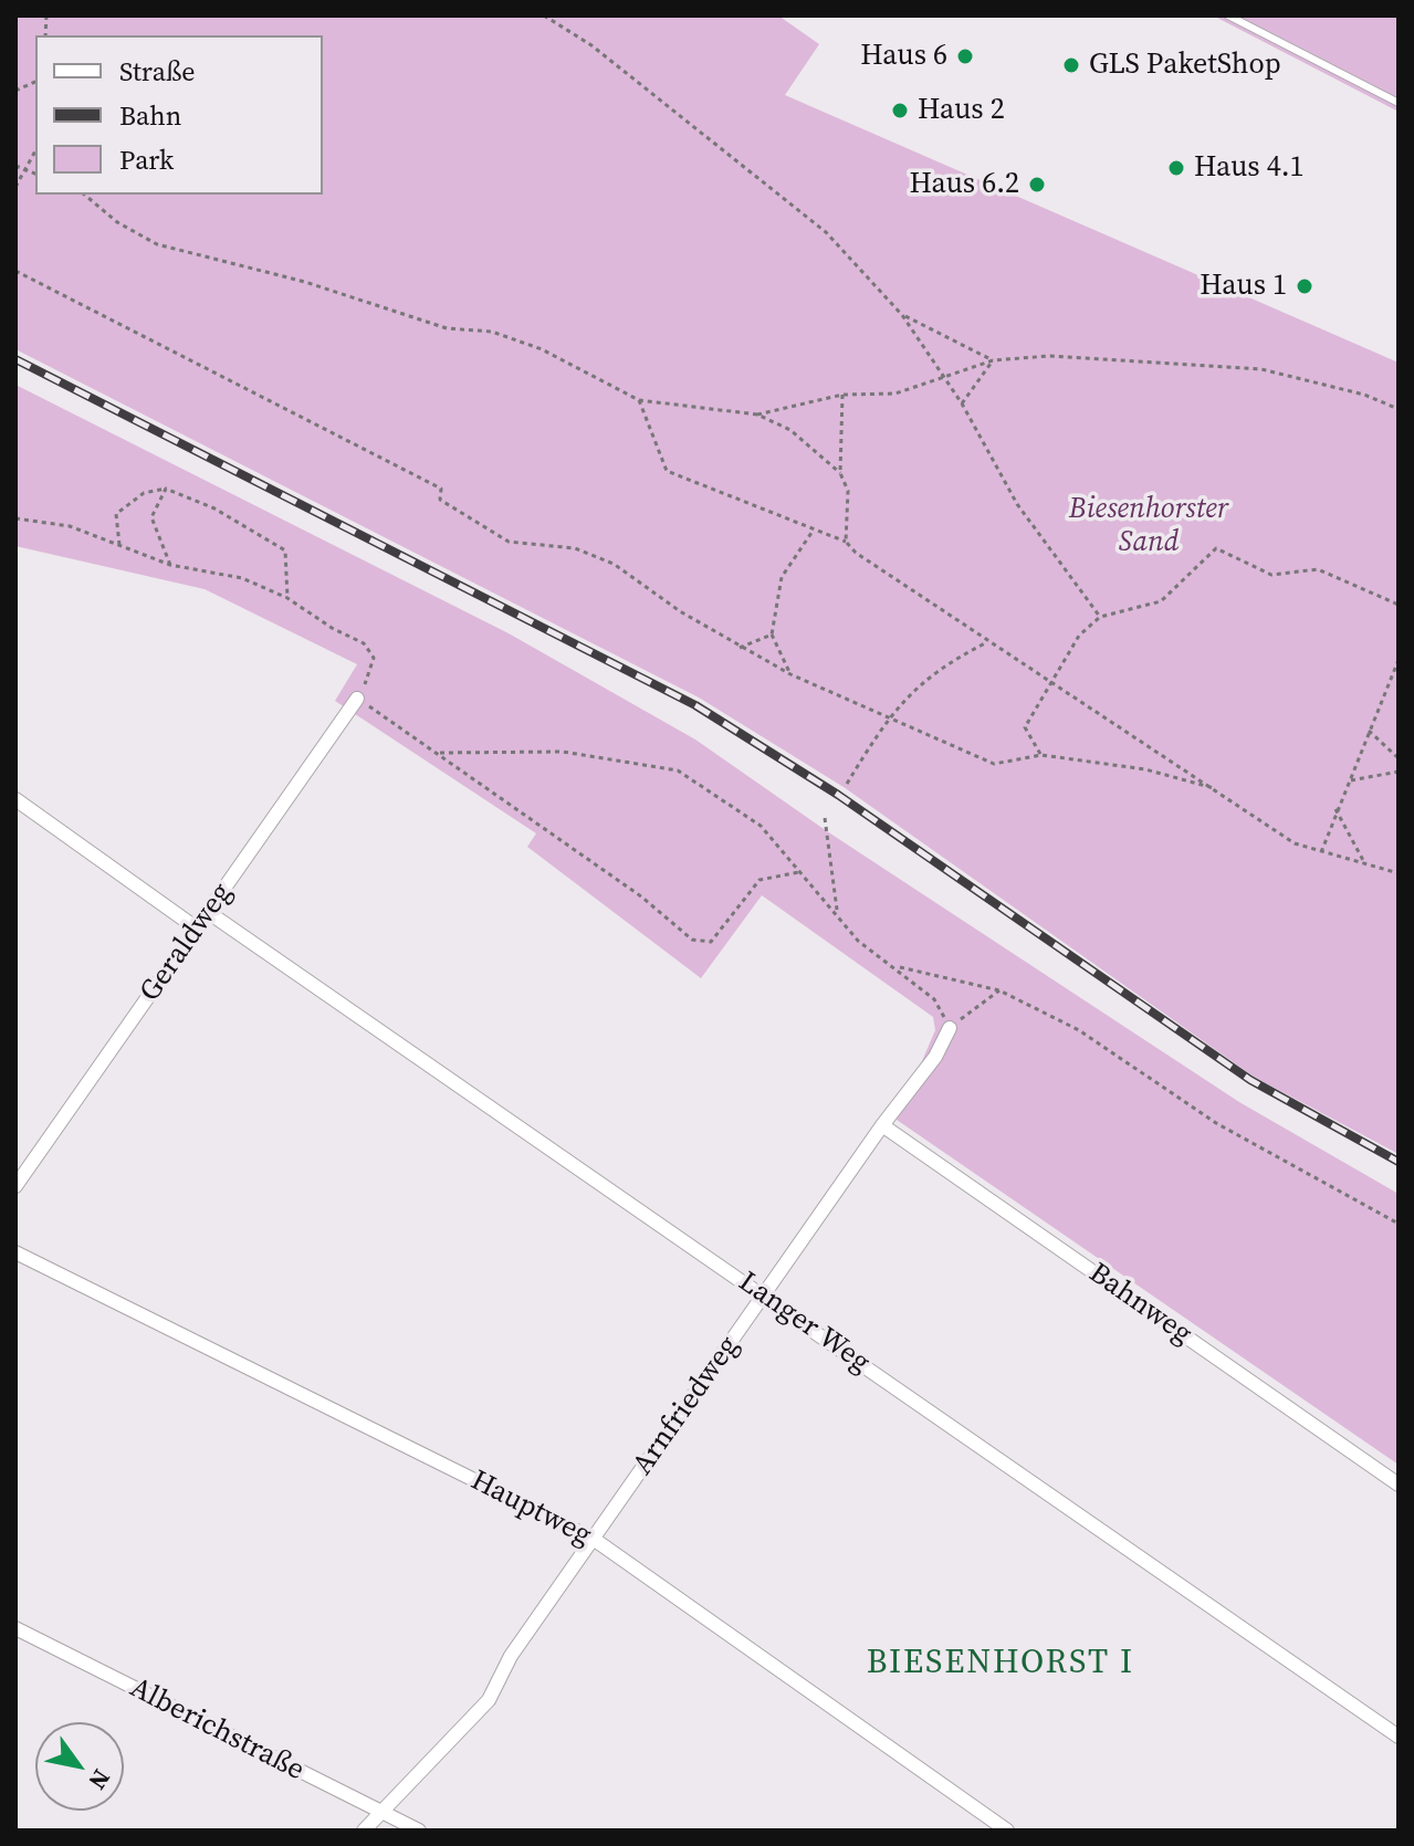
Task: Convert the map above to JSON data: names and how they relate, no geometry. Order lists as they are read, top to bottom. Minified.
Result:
{"streets":{"street":["Geraldweg","Bahnweg","Langer Weg","Arnfriedweg","Hauptweg","Alberichstraße"]},"crossings":[["Geraldweg","Langer Weg"],["Bahnweg","Arnfriedweg"],["Langer Weg","Arnfriedweg"],["Arnfriedweg","Hauptweg"],["Arnfriedweg","Alberichstraße"]],"districts":["BIESENHORST I"],"parks":["Biesenhorster Sand"],"places":["Haus 6","GLS PaketShop","Haus 2","Haus 4.1","Haus 6.2","Haus 1"],"legend":["Straße","Bahn","Park"],"north":"bottom right"}
